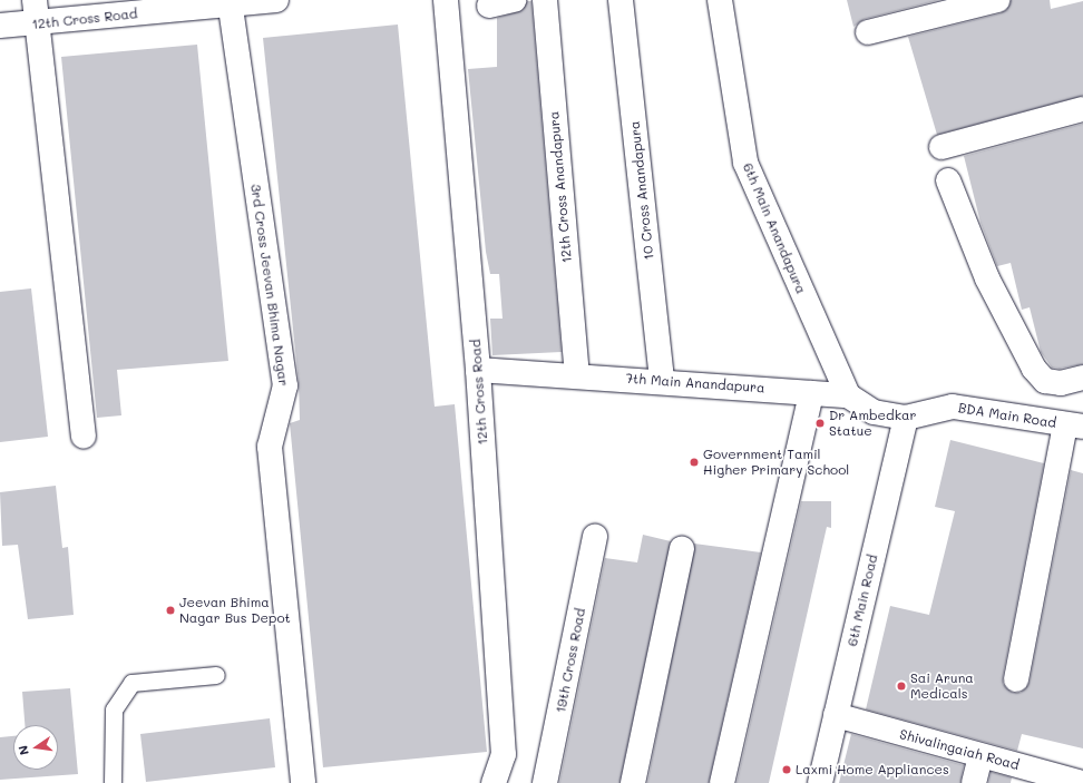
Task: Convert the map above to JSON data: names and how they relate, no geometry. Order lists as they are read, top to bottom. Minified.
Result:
{"streets":{"street":["12th Cross Road","12th Cross Anandapura","10 Cross Anandapura","6th Main Anandapura","3rd Cross Jeevan Bhima Nagar","7th Main Anandapura","BDA Main Road","6th Main Road","19th Cross Road","Shivalingaiah Road"]},"crossings":[["12th Cross Road","3rd Cross Jeevan Bhima Nagar"],["12th Cross Road","7th Main Anandapura"],["12th Cross Anandapura","7th Main Anandapura"],["10 Cross Anandapura","7th Main Anandapura"],["6th Main Anandapura","7th Main Anandapura"],["7th Main Anandapura","BDA Main Road"],["7th Main Anandapura","6th Main Road"],["BDA Main Road","6th Main Road"],["6th Main Road","Shivalingaiah Road"]],"places":["Dr Ambedkar Statue","Government Tamil Higher Primary School","Jeevan Bhima Nagar Bus Depot","Sai Aruna Medicals","Laxmi Home Appliances"],"north":"left"}
